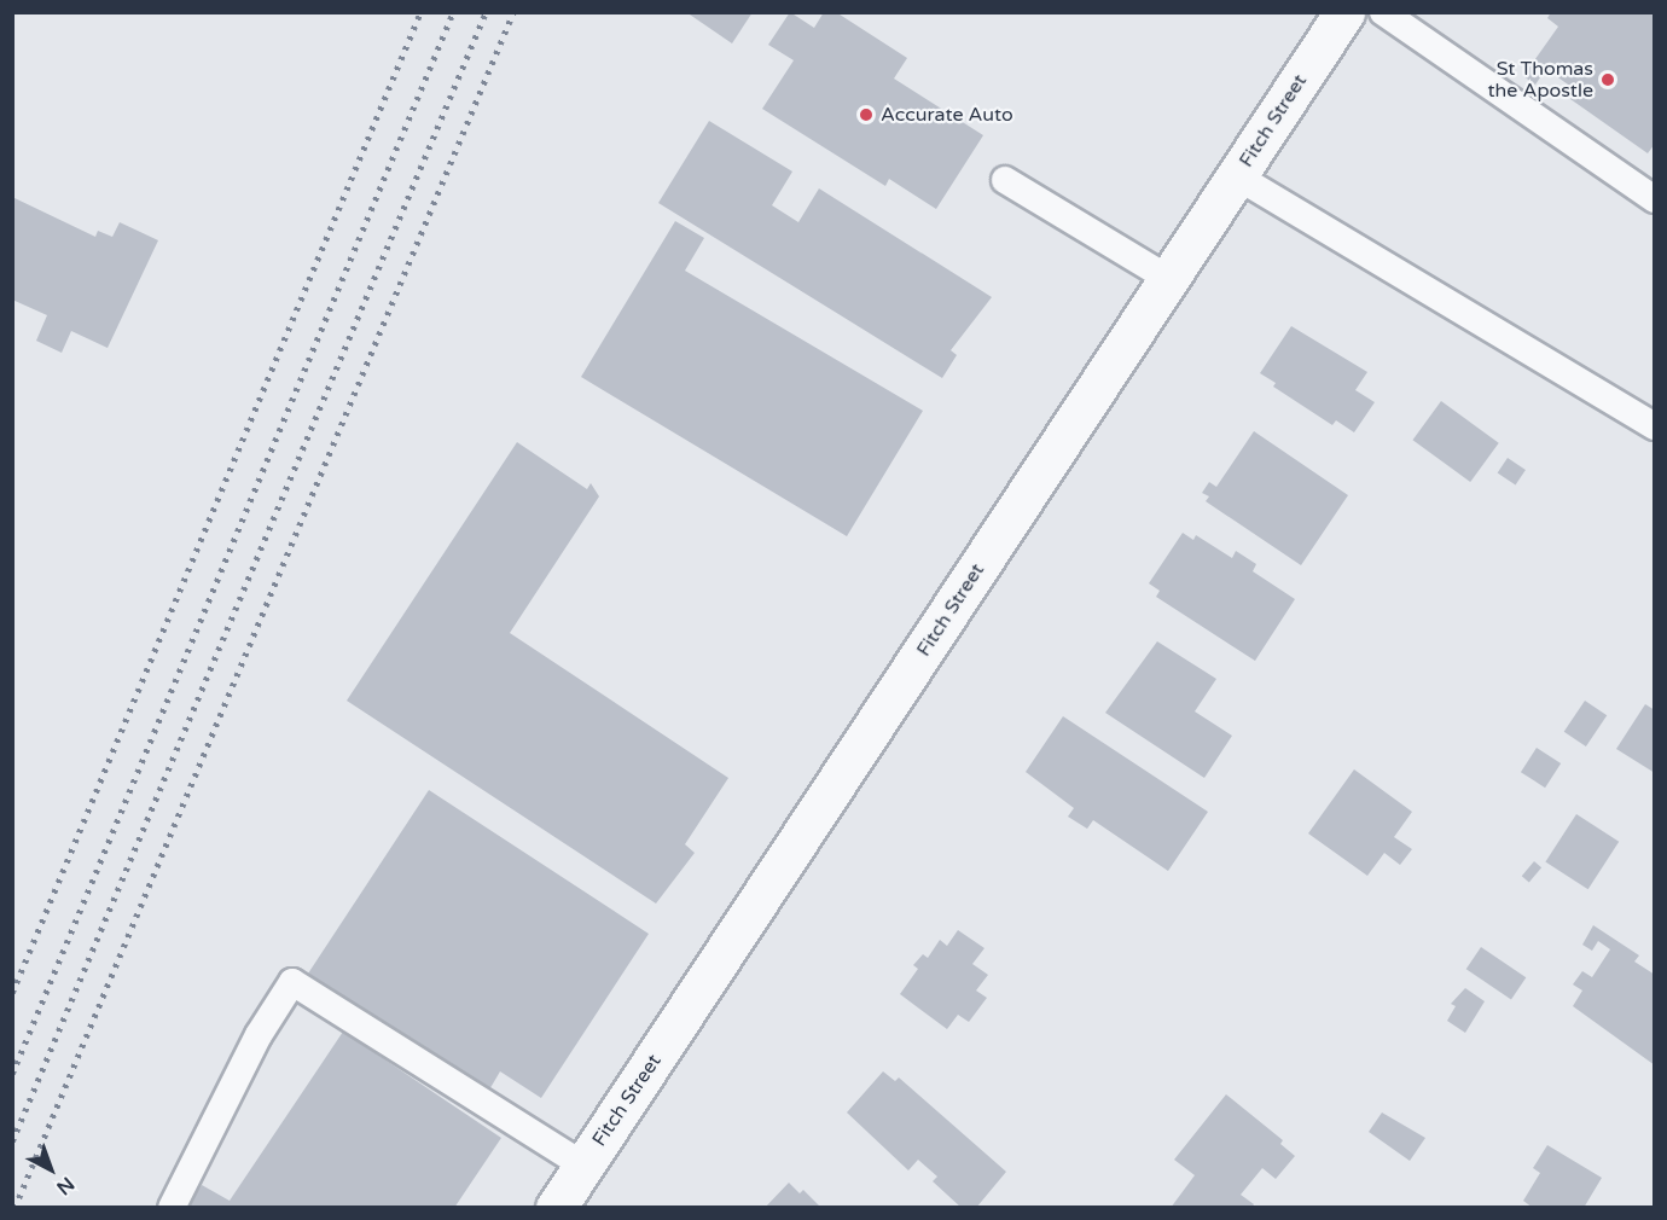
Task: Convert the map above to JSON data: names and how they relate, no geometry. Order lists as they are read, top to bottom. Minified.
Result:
{"streets":{"street":["Fitch Street"]},"places":["St Thomas the Apostle","Accurate Auto"],"north":"bottom right"}
